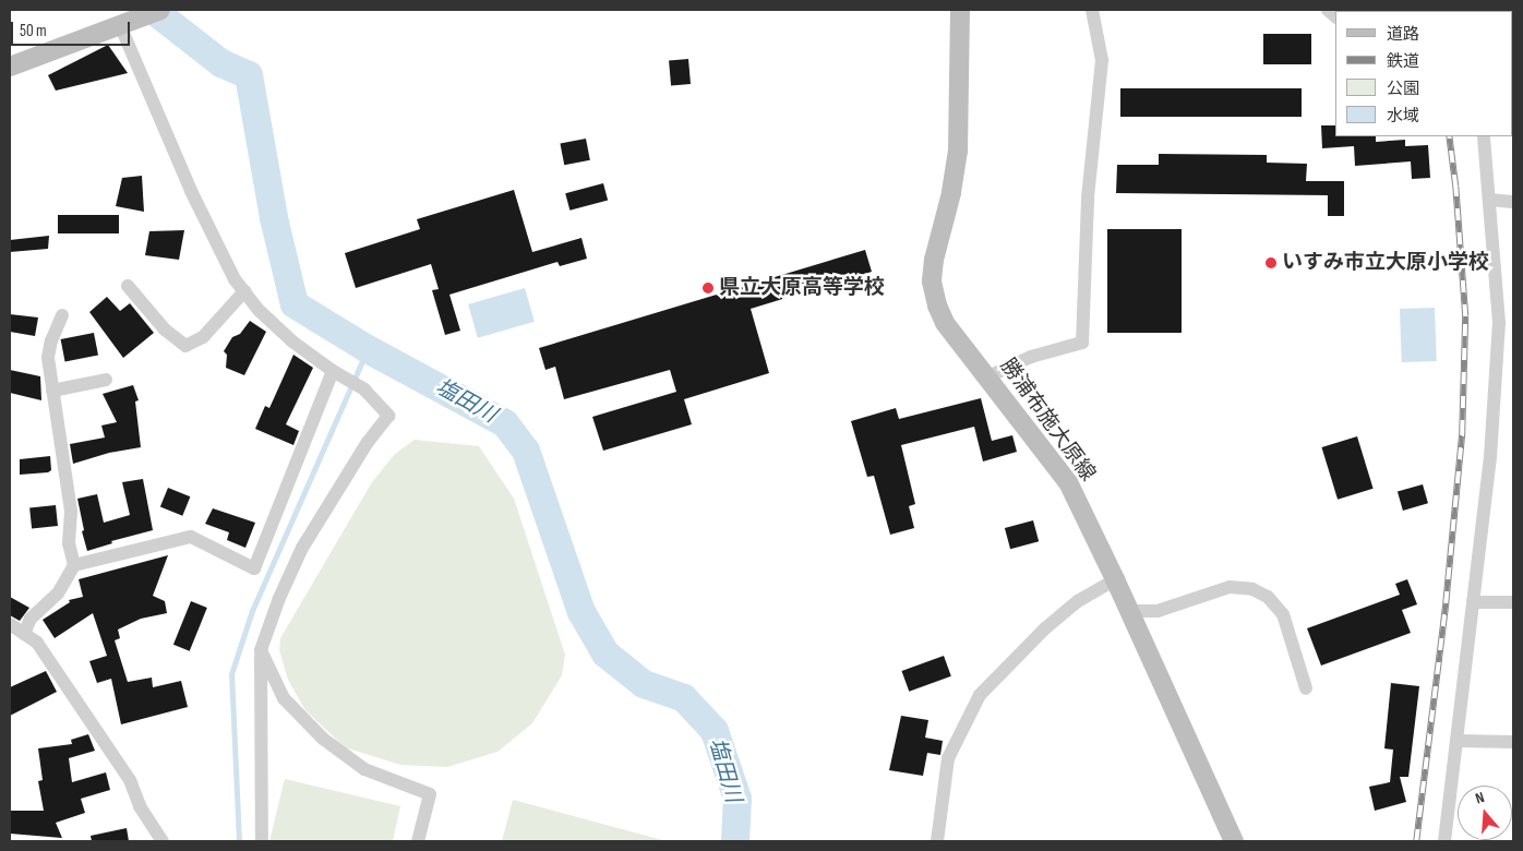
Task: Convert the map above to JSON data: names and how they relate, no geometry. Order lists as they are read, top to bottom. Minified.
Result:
{"streets":{"main road":["勝浦布施大原線"]},"water":["塩田川"],"places":["いすみ市立大原小学校","県立大原高等学校"],"legend":["道路","鉄道","公園","水域"],"scale_bar":"50 m","north":"top"}
